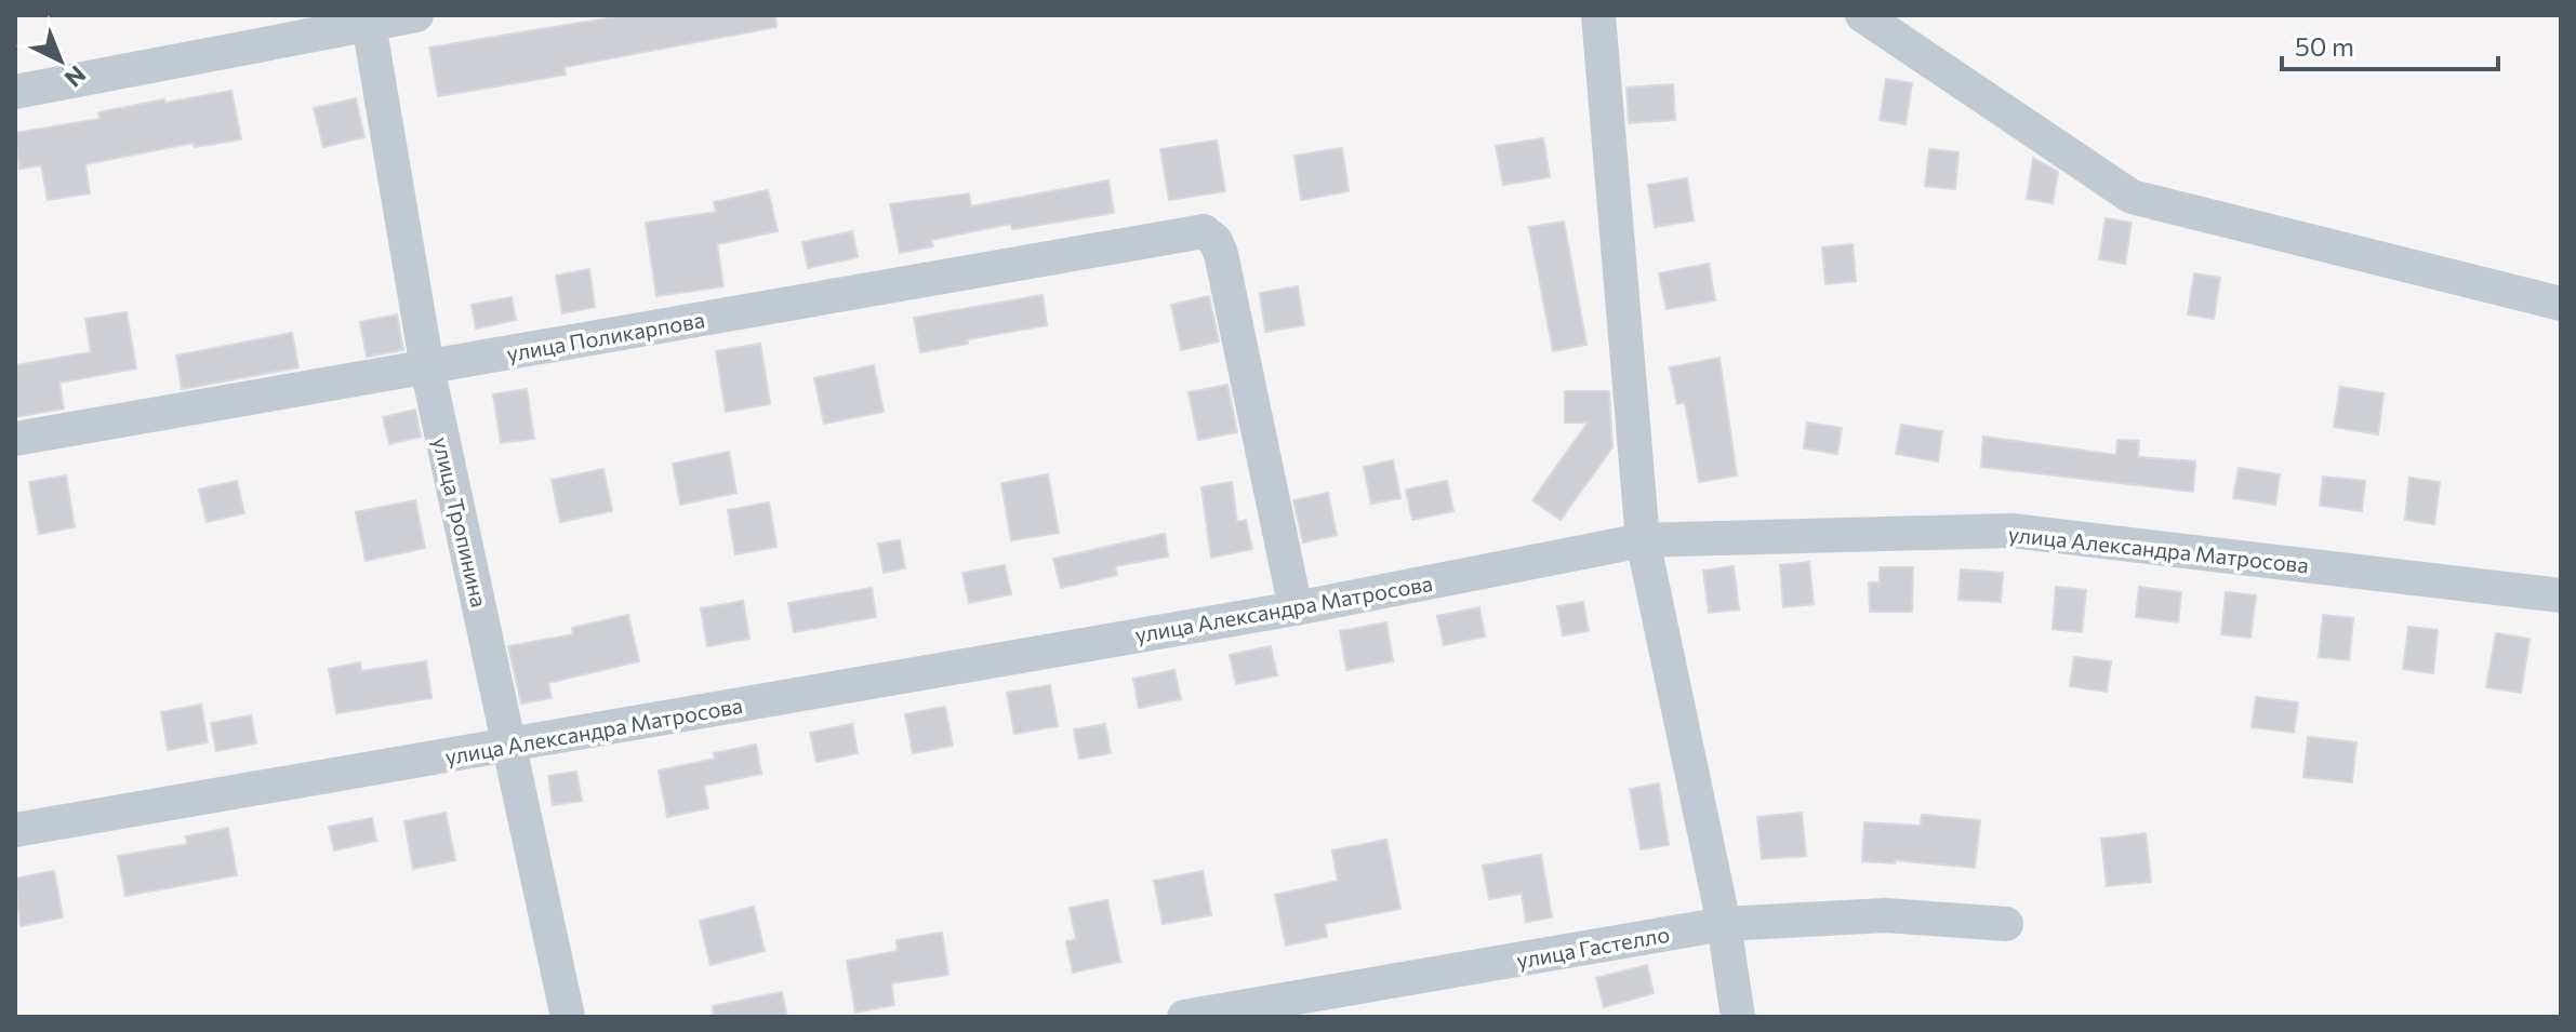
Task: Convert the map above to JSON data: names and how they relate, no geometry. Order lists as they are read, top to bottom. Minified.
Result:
{"streets":{"street":["улица Поликарпова","улица Тропинина","улица Александра Матросова","улица Гастелло"]},"crossings":[["улица Поликарпова","улица Тропинина"],["улица Поликарпова","улица Александра Матросова"],["улица Тропинина","улица Александра Матросова"]],"scale_bar":"50 m","north":"bottom right"}
